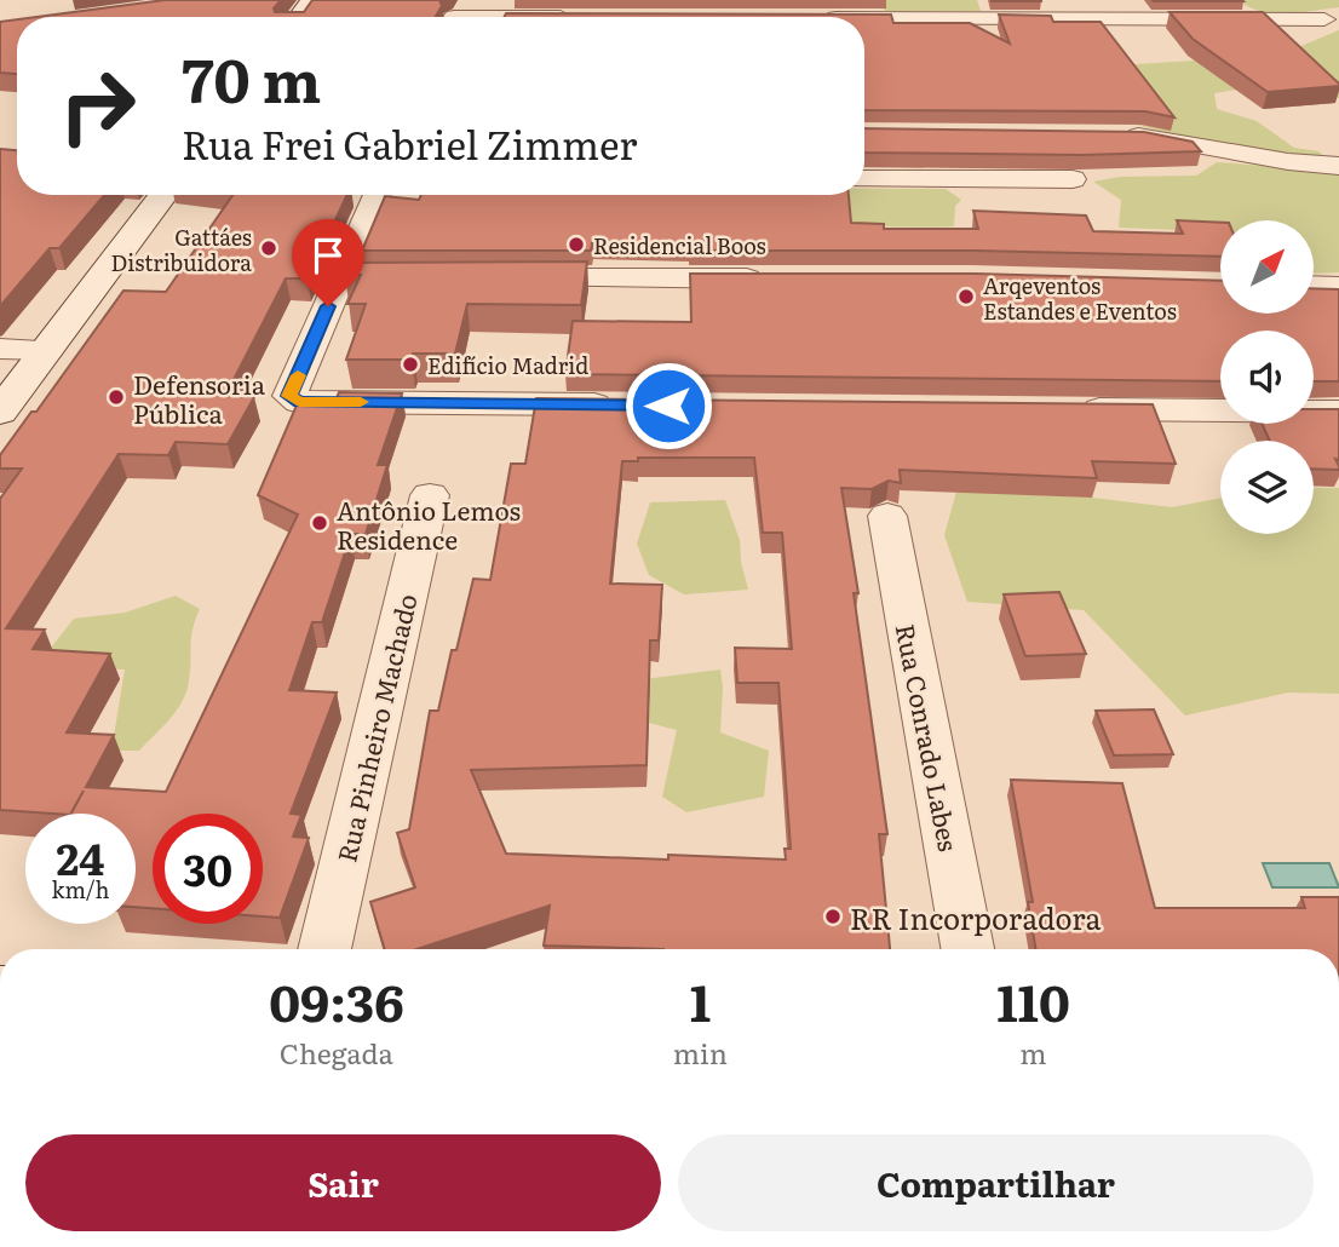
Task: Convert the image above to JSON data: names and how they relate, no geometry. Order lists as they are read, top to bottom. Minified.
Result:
{"streets":{"street":["Rua Pinheiro Machado","Rua Conrado Labes"]},"places":["Residencial Boos","Gattáes Distribuidora","Arqeventos Estandes e Eventos","Edifício Madrid","Defensoria Pública","Antônio Lemos Residence","RR Incorporadora"],"north":"top right","page":{"turn":["70 m","Rua Frei Gabriel Zimmer"],"speed":"24 km/h","limit":"30","eta":["09:36","Chegada","1","min","110","m"],"buttons":["Sair","Compartilhar"]}}
